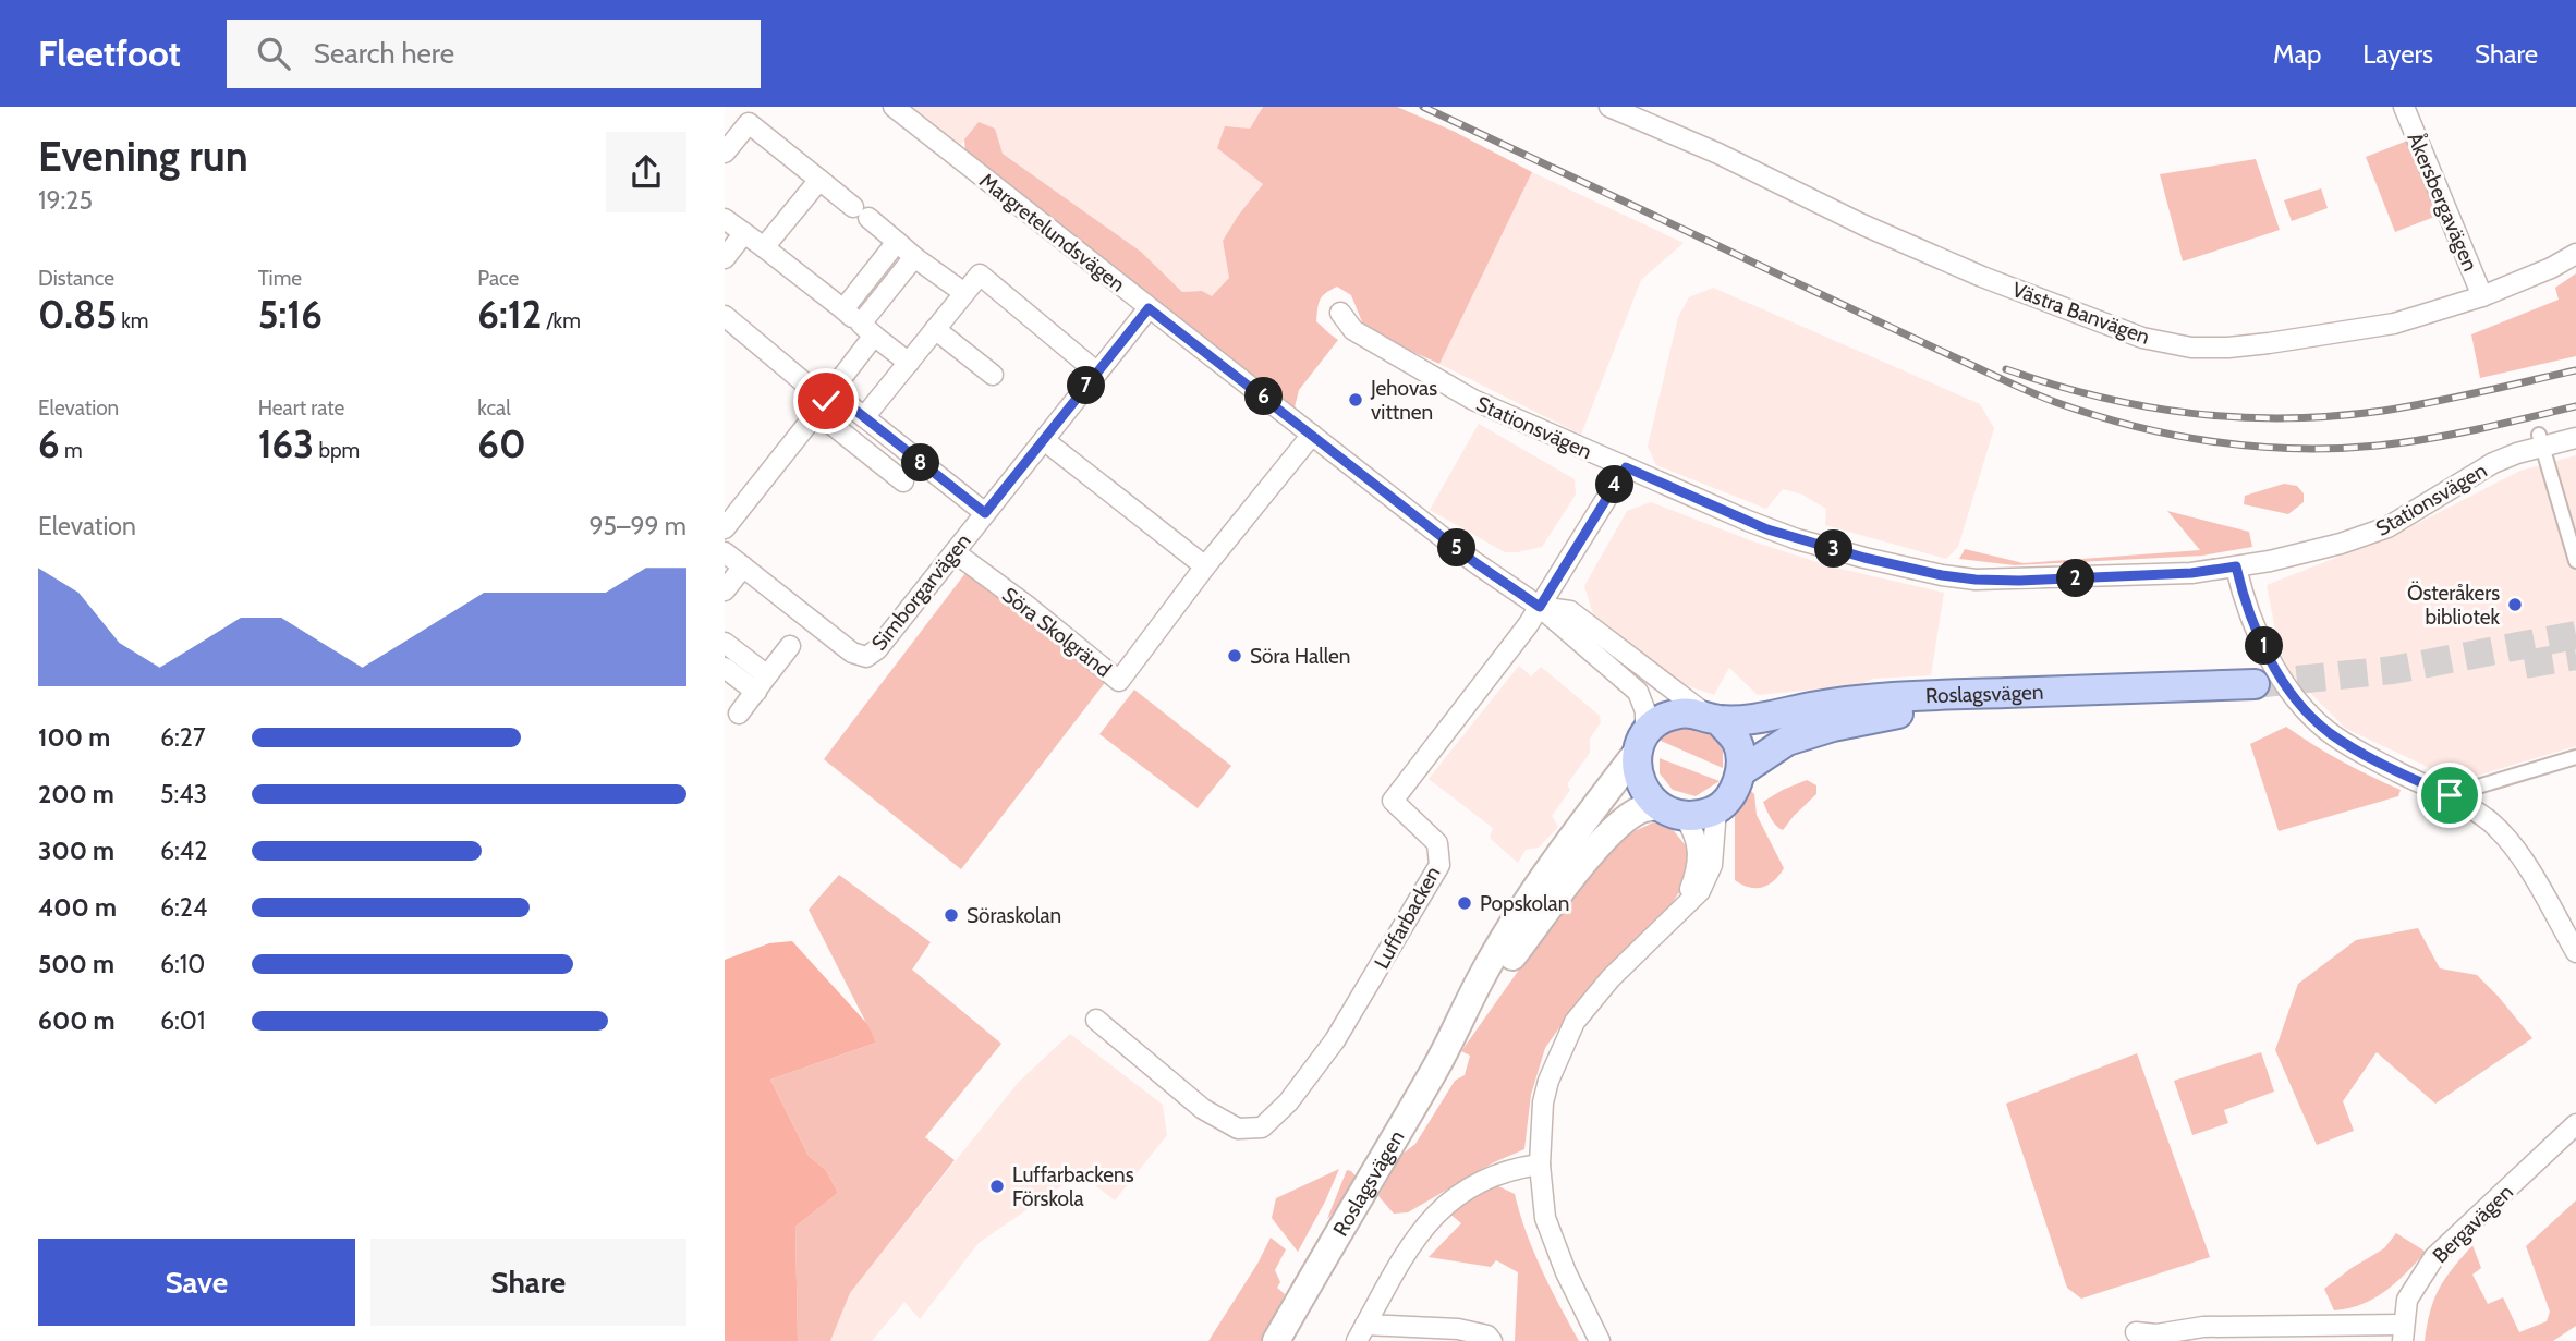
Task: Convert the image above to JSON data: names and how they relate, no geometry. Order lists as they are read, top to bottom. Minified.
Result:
{"streets":{"main road":["Roslagsvägen"],"street":["Åkersbergavägen","Margretelundsvägen","Västra Banvägen","Stationsvägen","Simborgarvägen","Söra Skolgränd","Luffarbacken","Bergavägen"]},"crossings":[["Åkersbergavägen","Västra Banvägen"],["Margretelundsvägen","Simborgarvägen"],["Margretelundsvägen","Söra Skolgränd"],["Margretelundsvägen","Roslagsvägen"],["Margretelundsvägen","Luffarbacken"],["Stationsvägen","Luffarbacken"],["Simborgarvägen","Söra Skolgränd"]],"places":["Jehovas vittnen","Österåkers bibliotek","Söra Hallen","Popskolan","Söraskolan","Luffarbackens Förskola"],"page":{"header":"Fleetfoot","search":"Search here","nav":["Map","Layers","Share"],"heading":["Evening run","19:25"],"stats":[["Distance","0.85 km"],["Time","5:16"],["Pace","6:12 /km"],["Elevation","6 m"],["Heart rate","163 bpm"],["kcal","60"]],"pins":["7","6","8","4","5","3","2","1"],"chart":["Elevation","95–99 m"],"list":[{"name":"100 m","note":"6:27"},{"name":"200 m","note":"5:43"},{"name":"300 m","note":"6:42"},{"name":"400 m","note":"6:24"},{"name":"500 m","note":"6:10"},{"name":"600 m","note":"6:01"}],"buttons":["Save","Share"]}}
